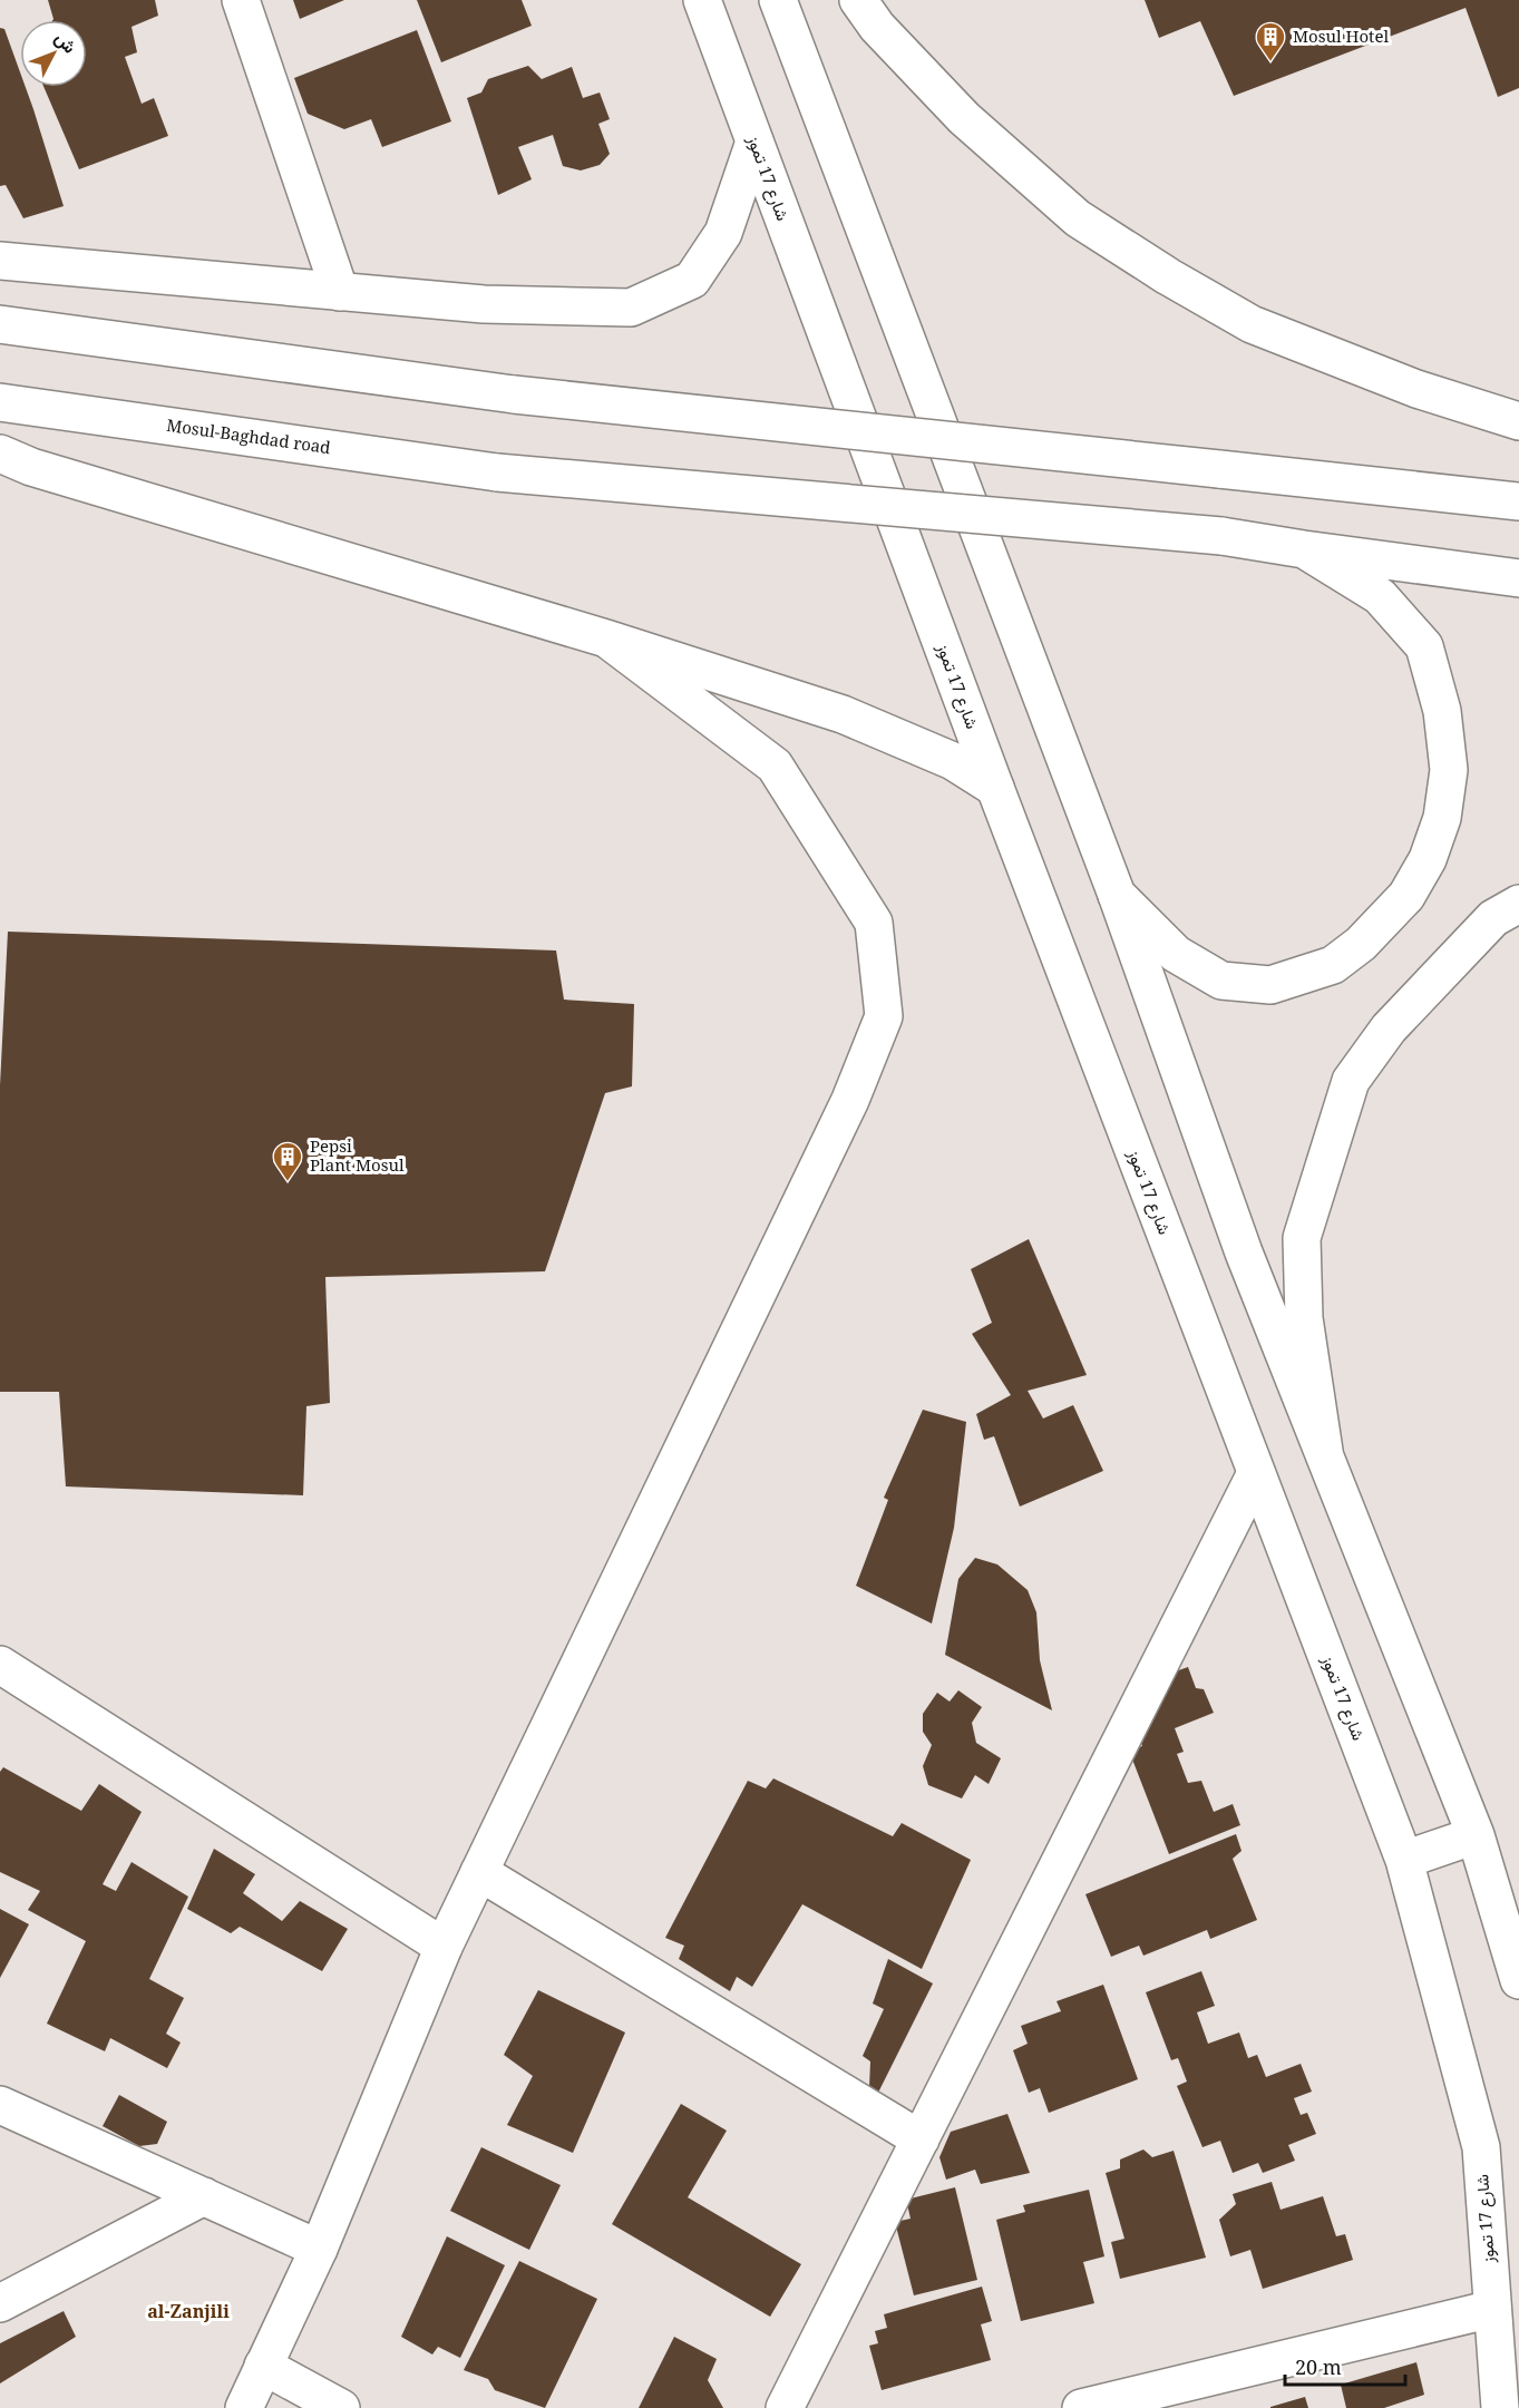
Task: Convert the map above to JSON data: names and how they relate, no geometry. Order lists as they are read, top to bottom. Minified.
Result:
{"streets":{"main road":["شارع 17 تموز","Mosul-Baghdad road"]},"districts":["al-Zanjili"],"places":{"building":["Mosul Hotel","Pepsi Plant Mosul"]},"scale_bar":"20 m","north":"top right"}
